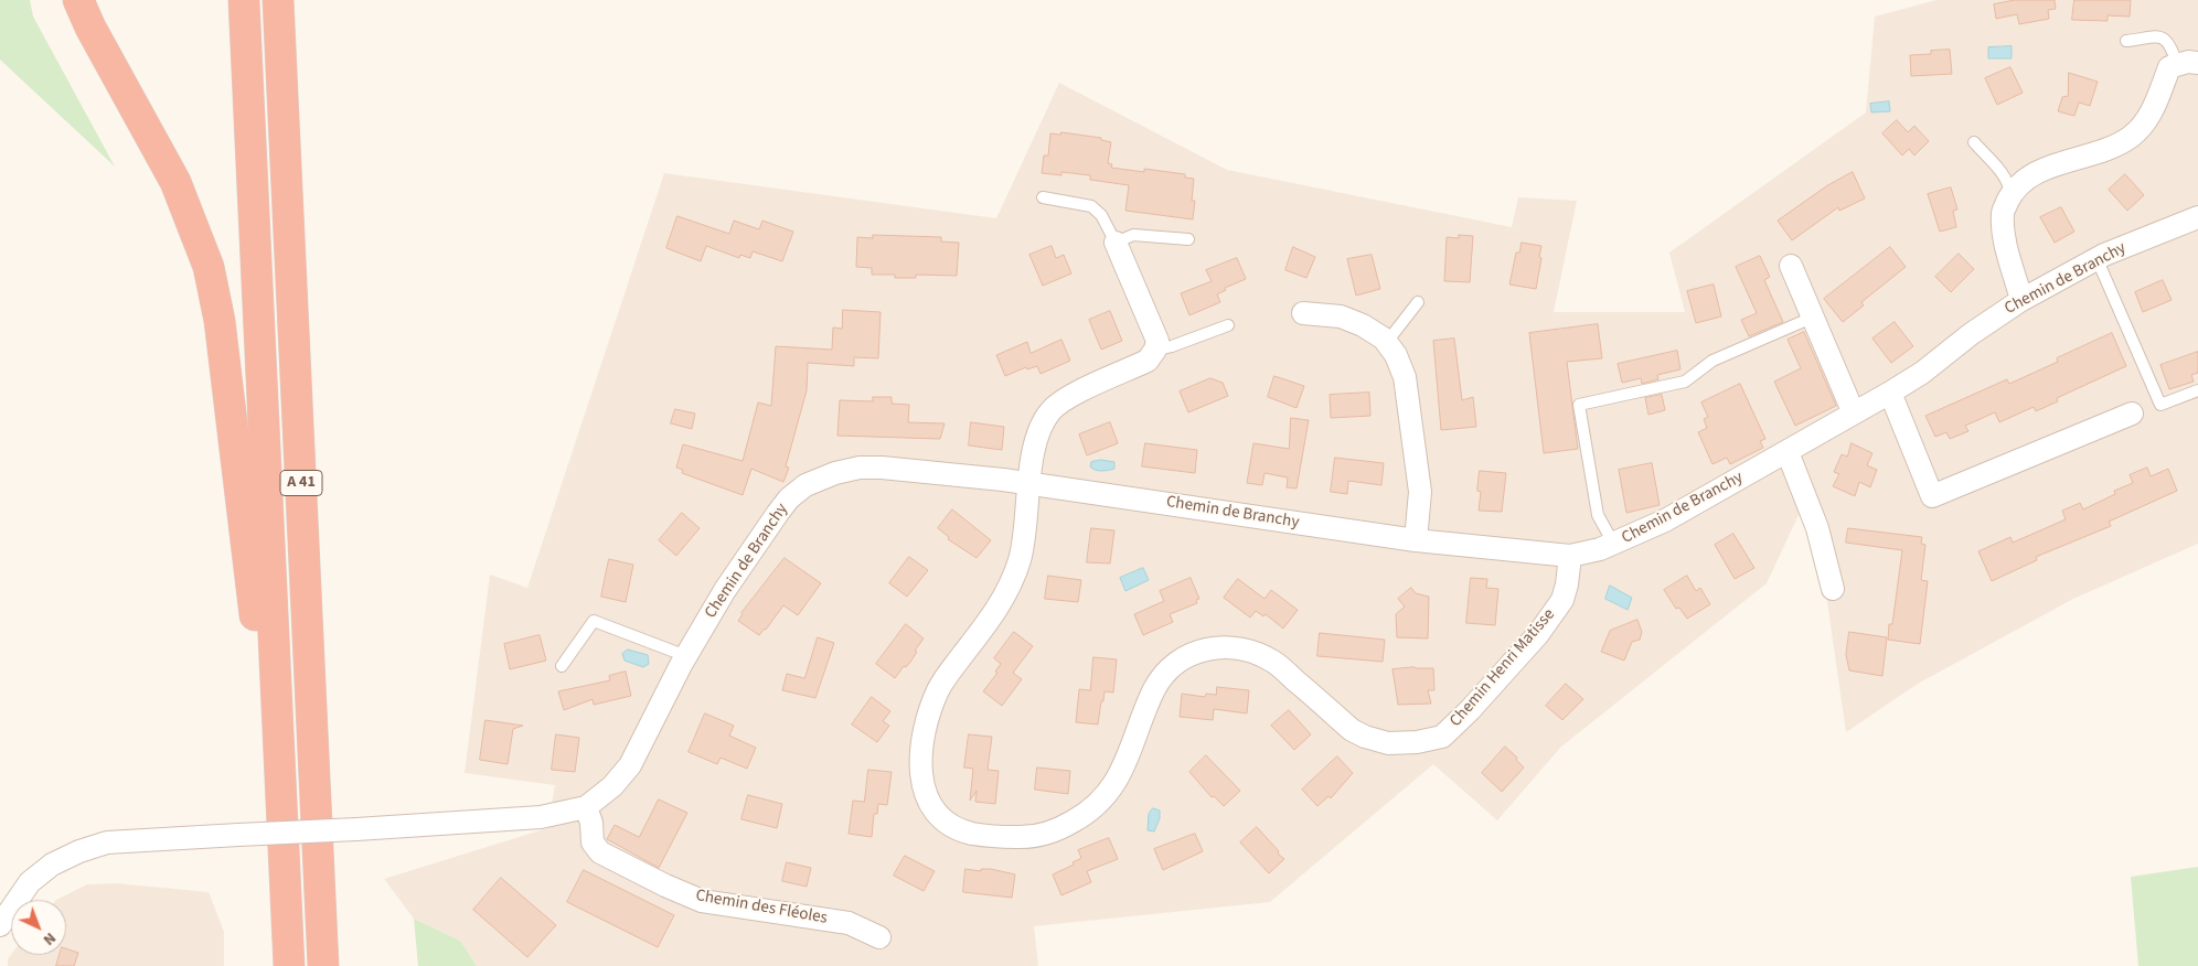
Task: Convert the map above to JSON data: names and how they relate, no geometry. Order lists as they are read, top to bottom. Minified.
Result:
{"streets":{"highway":["A 41"],"street":["Chemin de Branchy","Chemin Henri Matisse","Chemin des Fléoles"]},"crossings":[["Chemin de Branchy","Chemin Henri Matisse"],["Chemin de Branchy","Chemin des Fléoles"]],"north":"bottom right"}
